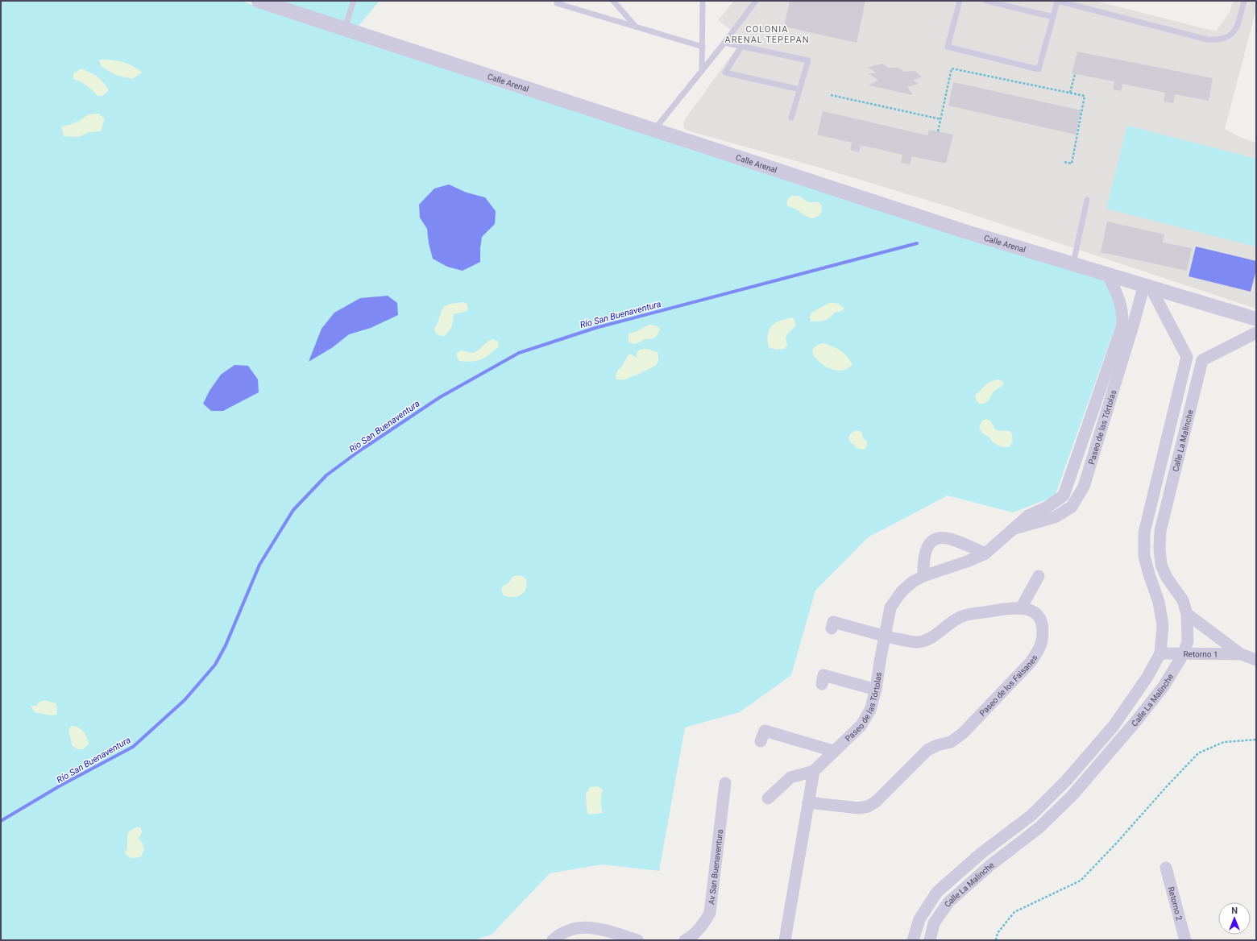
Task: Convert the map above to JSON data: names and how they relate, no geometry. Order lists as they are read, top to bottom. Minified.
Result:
{"streets":{"street":["Calle Arenal","Paseo de las Tórtolas","Calle La Malinche","Retorno 1","Paseo de los Faisanes","Av San Buenaventura","Retorno 2"]},"crossings":[["Calle Arenal","Paseo de las Tórtolas"],["Paseo de las Tórtolas","Paseo de los Faisanes"],["Calle La Malinche","Retorno 1"]],"districts":["COLONIA ARENAL TEPEPAN"],"water":["Río San Buenaventura"],"north":"top"}
